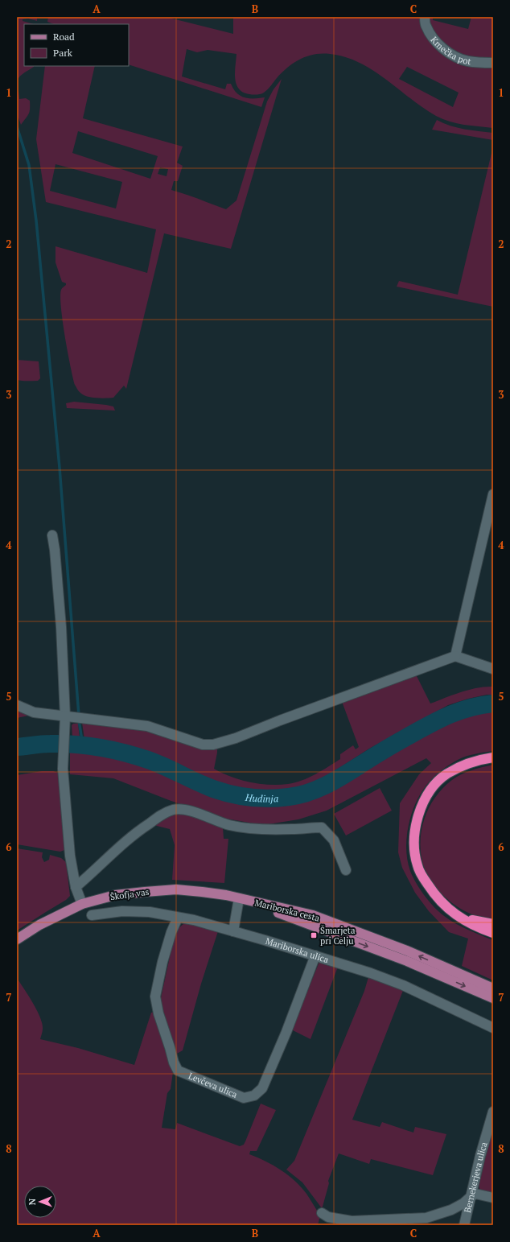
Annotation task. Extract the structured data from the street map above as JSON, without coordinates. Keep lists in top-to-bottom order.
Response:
{
  "streets": {
    "main road": ["Škofja vas", "Mariborska cesta"],
    "street": [
      "Kmečka pot",
      "Mariborska ulica",
      "Levčeva ulica",
      "Bernekerjeva ulica"
    ]
  },
  "crossings": [
    ["Škofja vas", "Mariborska cesta"],
    ["Mariborska ulica", "Levčeva ulica"]
  ],
  "water": ["Hudinja"],
  "places": {
    "transit": ["Šmarjeta pri Celju"]
  },
  "legend": ["Road", "Park"],
  "north": "left",
  "grid": {
    "columns": ["A", "B", "C"],
    "rows": [
      "1",
      "2",
      "3",
      "4",
      "5",
      "6",
      "7",
      "8"
    ]
  }
}
